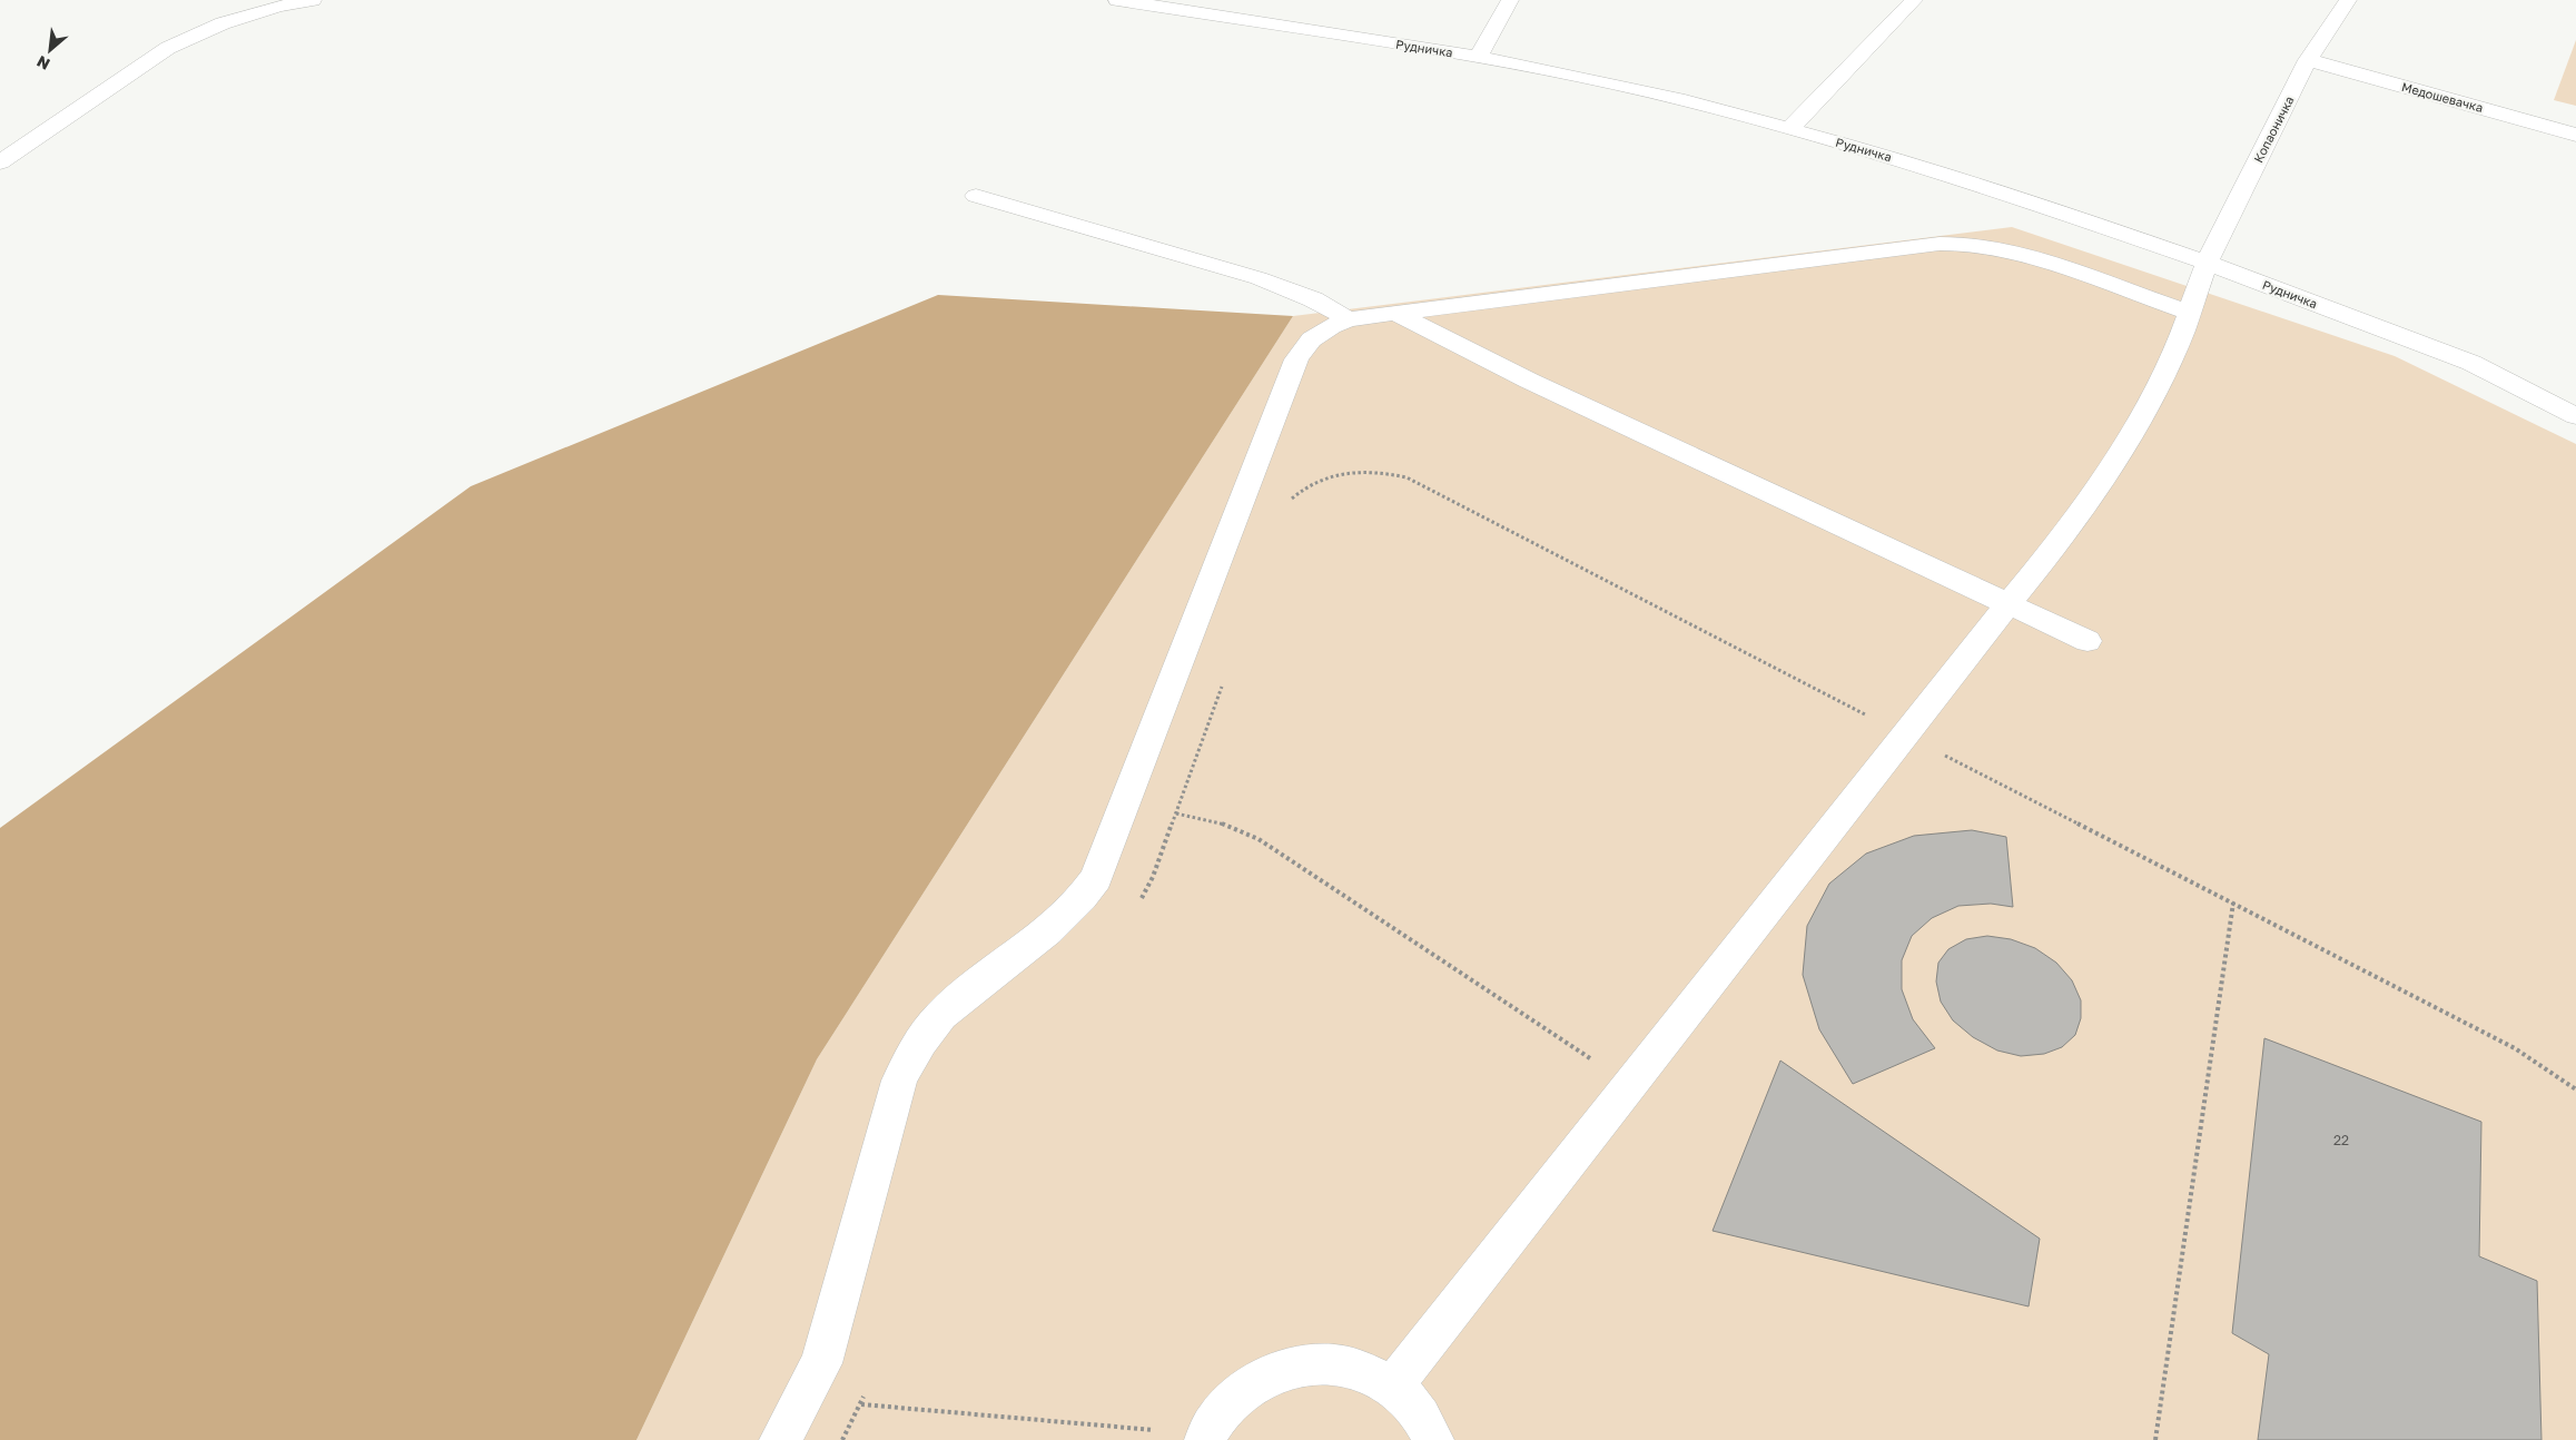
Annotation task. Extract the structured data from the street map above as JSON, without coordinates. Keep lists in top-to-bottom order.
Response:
{
  "streets": {
    "street": ["Рудничка", "Медошевачка", "Копаоничка"]
  },
  "crossings": [
    ["Рудничка", "Копаоничка"],
    ["Медошевачка", "Копаоничка"]
  ],
  "house_numbers": ["22"],
  "north": "bottom left"
}
